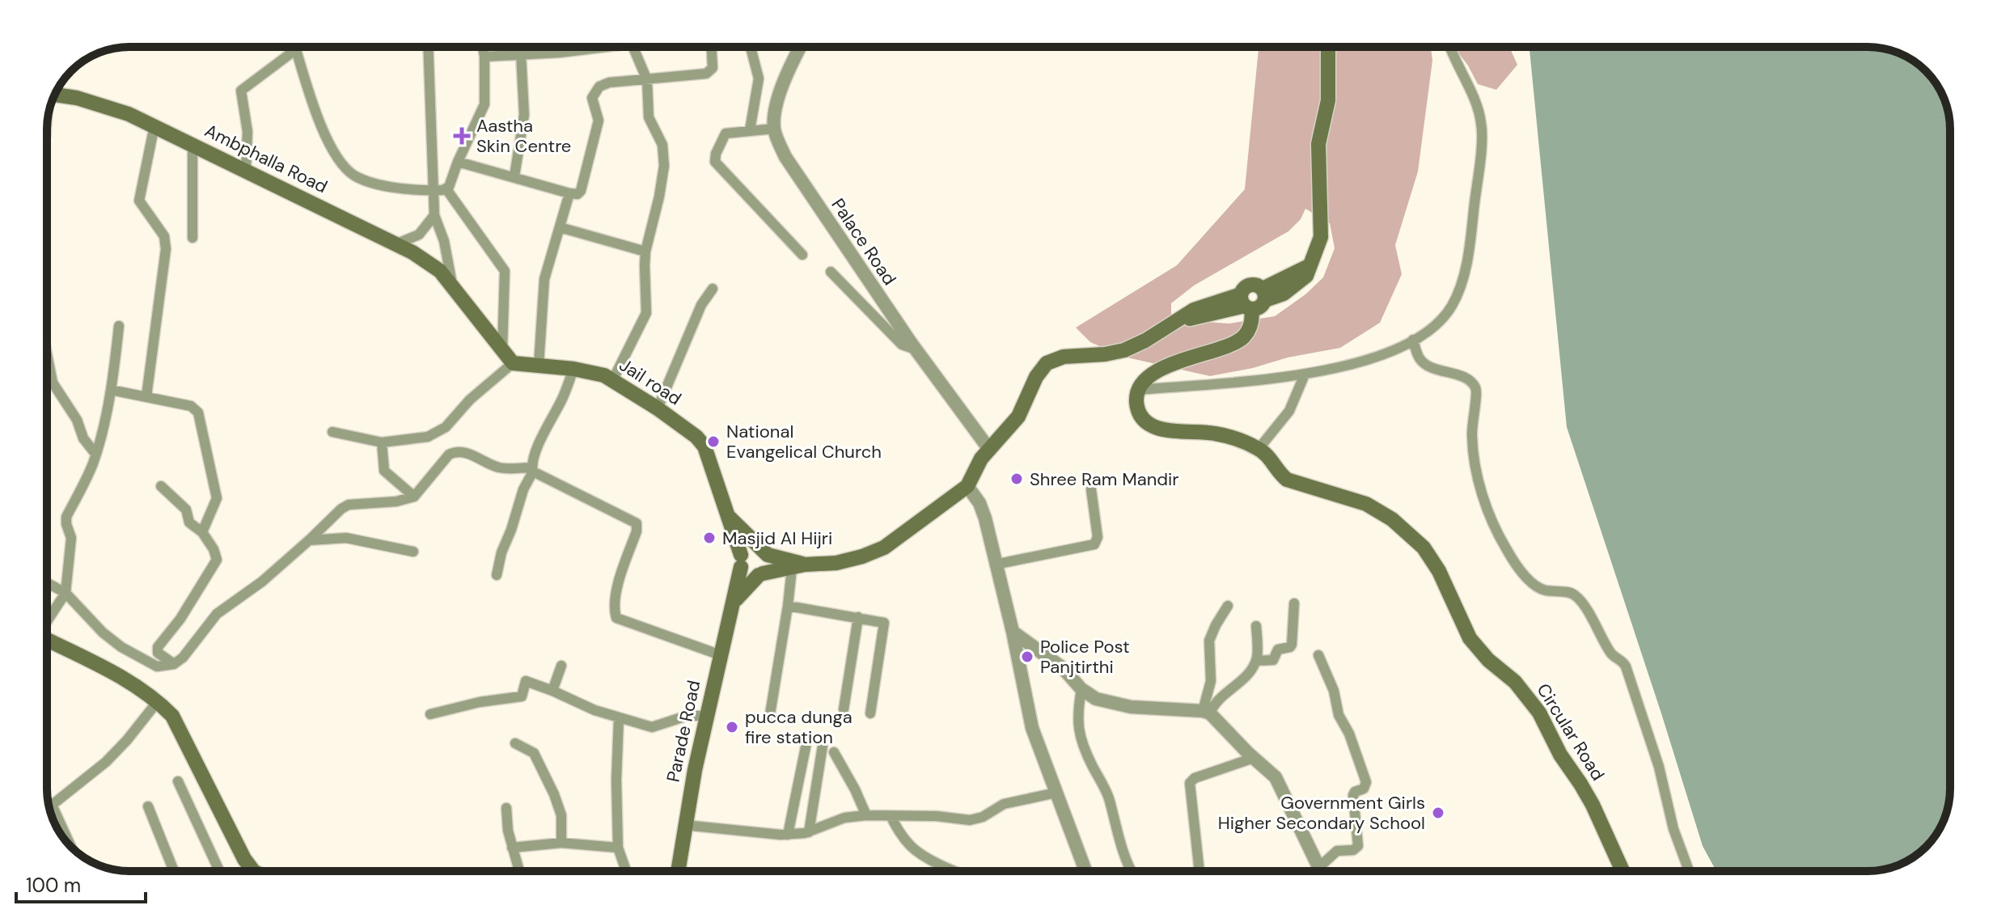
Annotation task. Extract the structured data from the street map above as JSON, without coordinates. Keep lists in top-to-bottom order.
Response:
{
  "streets": {
    "main road": [
      "Ambphalla Road",
      "Jail road",
      "Parade Road",
      "Circular Road"
    ],
    "street": ["Palace Road"]
  },
  "crossings": [
    ["Jail road", "Parade Road"]
  ],
  "places": {
    "health": ["Aastha Skin Centre"],
    "other": [
      "National Evangelical Church",
      "Shree Ram Mandir",
      "Masjid Al Hijri",
      "Police Post Panjtirthi",
      "pucca dunga fire station",
      "Government Girls Higher Secondary School"
    ]
  },
  "scale_bar": "100 m"
}
